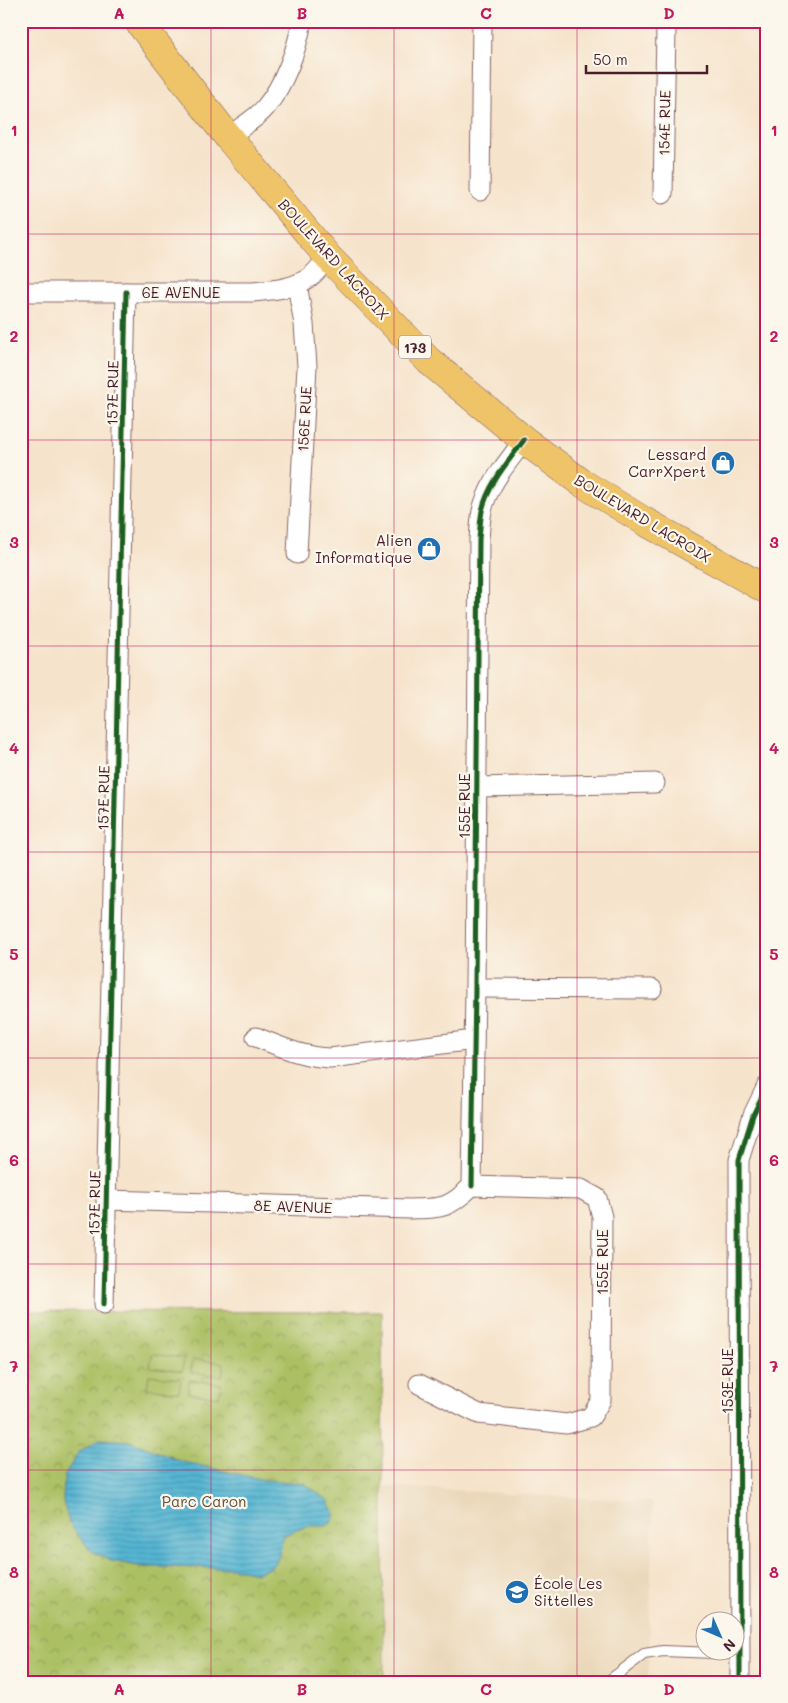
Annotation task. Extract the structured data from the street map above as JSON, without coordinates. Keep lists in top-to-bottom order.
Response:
{
  "streets": {
    "main road": ["BOULEVARD LACROIX", "173"],
    "street": [
      "154E RUE",
      "6E AVENUE",
      "157E RUE",
      "156E RUE",
      "155E RUE",
      "8E AVENUE",
      "153E RUE"
    ]
  },
  "crossings": [
    ["BOULEVARD LACROIX", "6E AVENUE"],
    ["BOULEVARD LACROIX", "155E RUE"],
    ["6E AVENUE", "157E RUE"],
    ["6E AVENUE", "156E RUE"],
    ["157E RUE", "8E AVENUE"],
    ["155E RUE", "8E AVENUE"]
  ],
  "parks": ["Parc Caron"],
  "places": {
    "shop": ["Lessard CarrXpert", "Alien Informatique"],
    "school or university": ["École Les Sittelles"]
  },
  "scale_bar": "50 m",
  "north": "bottom right",
  "grid": {
    "columns": [
      "A",
      "B",
      "C",
      "D"
    ],
    "rows": [
      "1",
      "2",
      "3",
      "4",
      "5",
      "6",
      "7",
      "8"
    ]
  }
}
